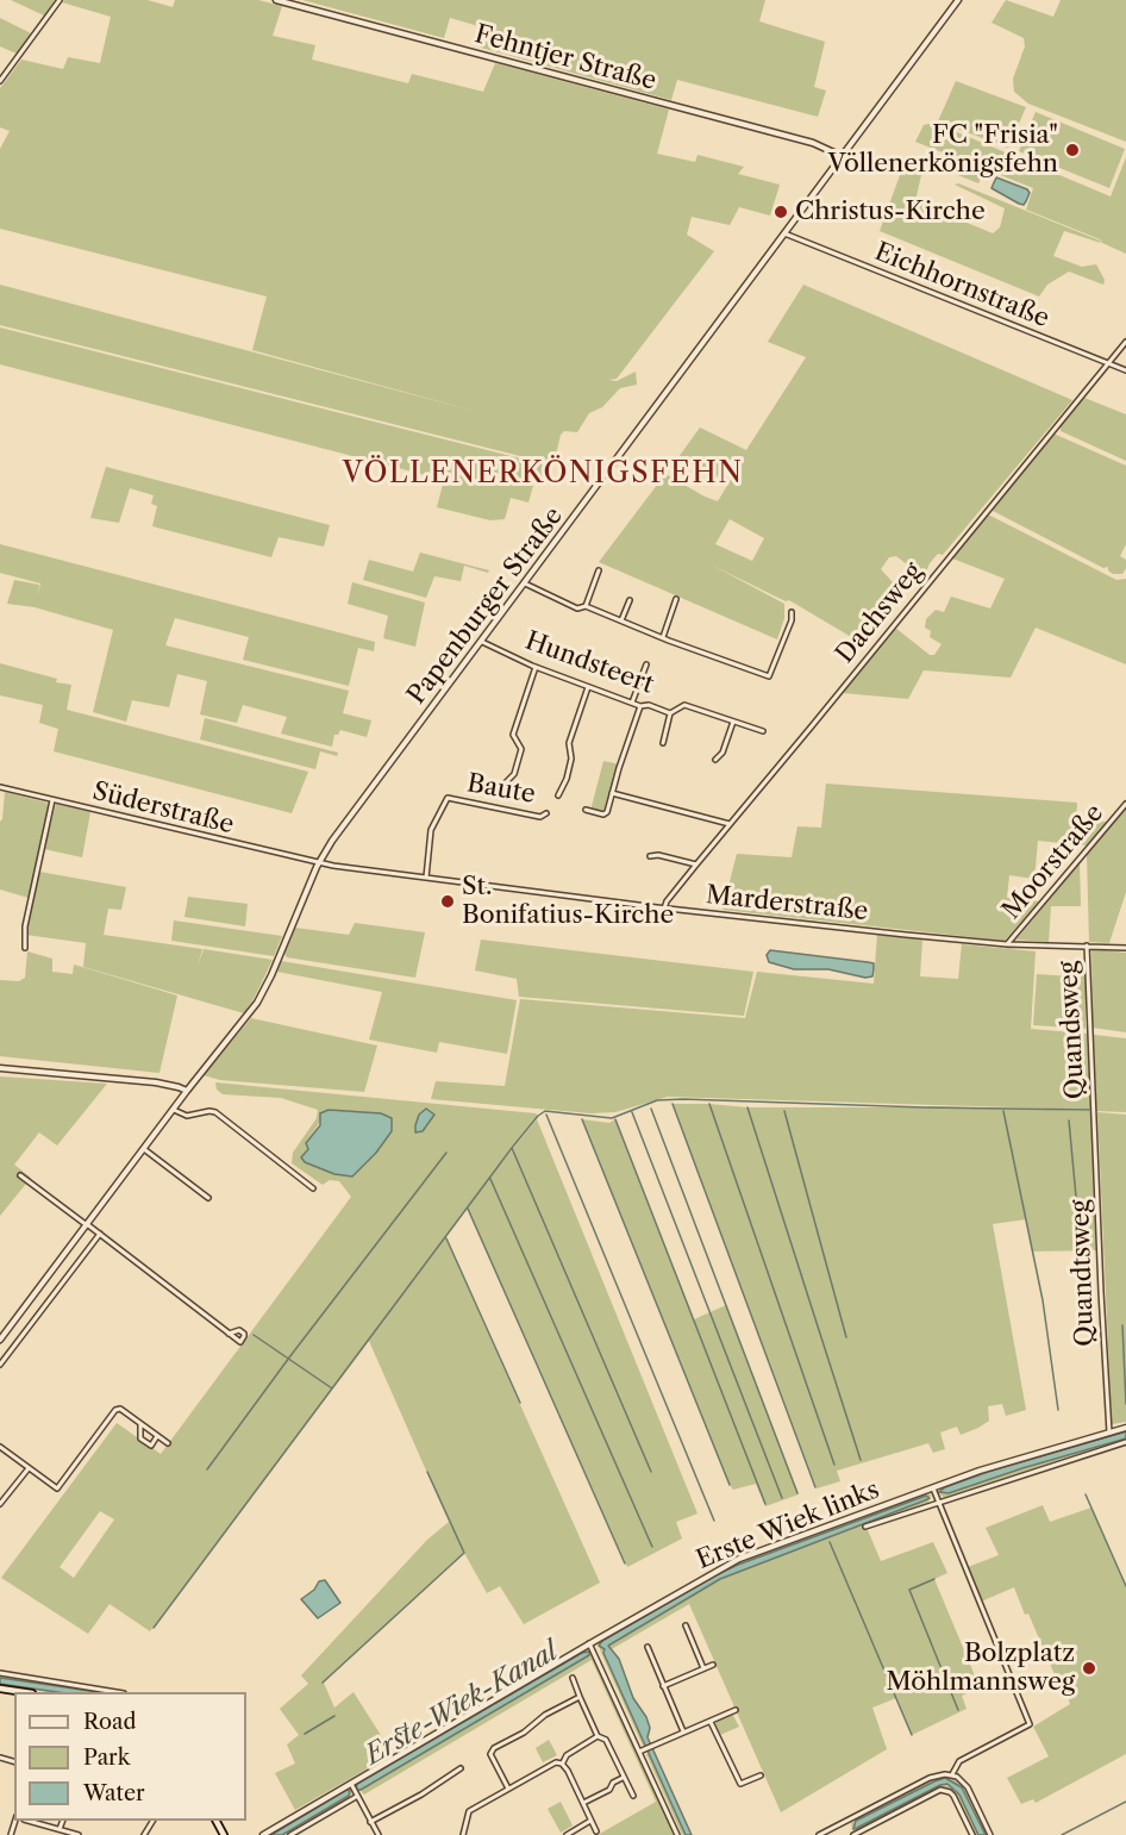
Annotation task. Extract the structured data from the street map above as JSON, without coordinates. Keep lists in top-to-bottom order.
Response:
{
  "streets": {
    "street": [
      "Fehntjer Straße",
      "Eichhornstraße",
      "Papenburger Straße",
      "Dachsweg",
      "Hundsteert",
      "Baute",
      "Süderstraße",
      "Moorstraße",
      "Marderstraße",
      "Quandsweg",
      "Quandtsweg",
      "Erste Wiek links"
    ]
  },
  "crossings": [
    ["Fehntjer Straße", "Papenburger Straße"],
    ["Eichhornstraße", "Papenburger Straße"],
    ["Eichhornstraße", "Dachsweg"],
    ["Papenburger Straße", "Hundsteert"],
    ["Papenburger Straße", "Süderstraße"],
    ["Papenburger Straße", "Marderstraße"],
    ["Dachsweg", "Marderstraße"],
    ["Baute", "Marderstraße"],
    ["Süderstraße", "Marderstraße"],
    ["Moorstraße", "Marderstraße"],
    ["Marderstraße", "Quandsweg"],
    ["Quandsweg", "Quandtsweg"],
    ["Quandtsweg", "Erste Wiek links"]
  ],
  "districts": ["VÖLLENERKÖNIGSFEHN"],
  "water": ["Erste-Wiek-Kanal"],
  "places": [
    "FC \"Frisia\" Völlenerkönigsfehn",
    "Christus-Kirche",
    "St. Bonifatius-Kirche",
    "Bolzplatz Möhlmannsweg"
  ],
  "legend": ["Road", "Park", "Water"]
}
